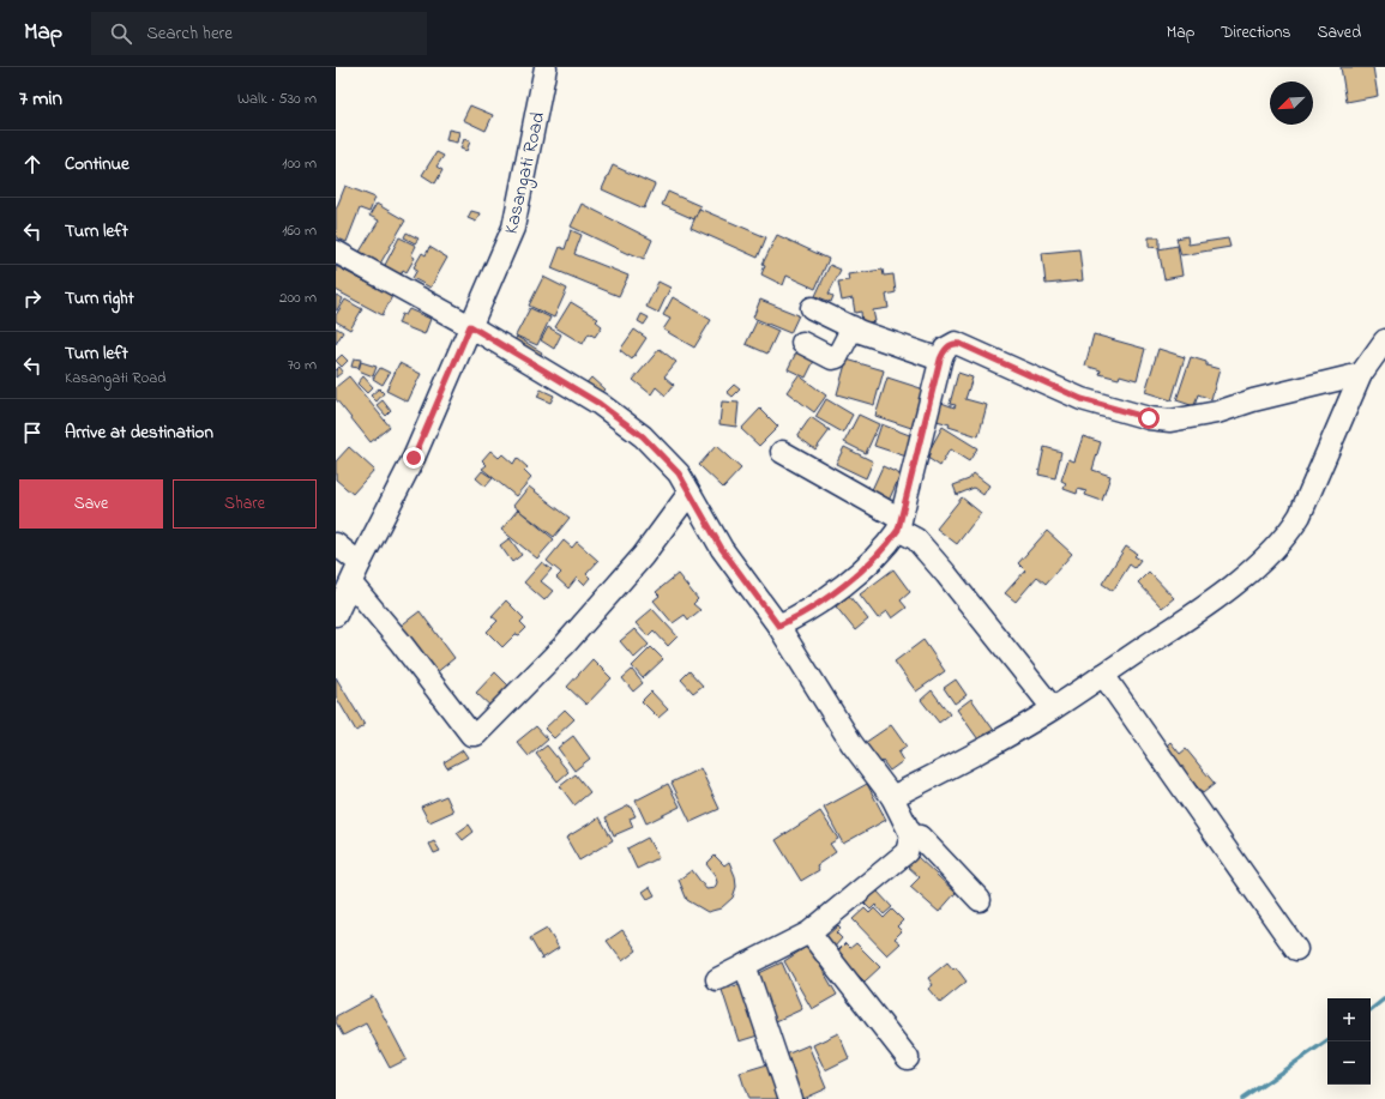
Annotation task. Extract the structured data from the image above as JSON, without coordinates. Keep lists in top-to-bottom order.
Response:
{
  "streets": {
    "street": ["Kasangati Road"]
  },
  "north": "bottom left",
  "page": {
    "header": "Map",
    "search": "Search here",
    "nav": ["Map", "Directions", "Saved"],
    "heading": ["7 min", "Walk · 530 m"],
    "list": [
      ["Continue", "100 m"],
      ["Turn left", "160 m"],
      ["Turn right", "200 m"],
      ["Turn left", "Kasangati Road", "70 m"],
      "Arrive at destination"
    ],
    "buttons": ["Save", "Share"],
    "map_buttons": ["+", "−"]
  }
}
